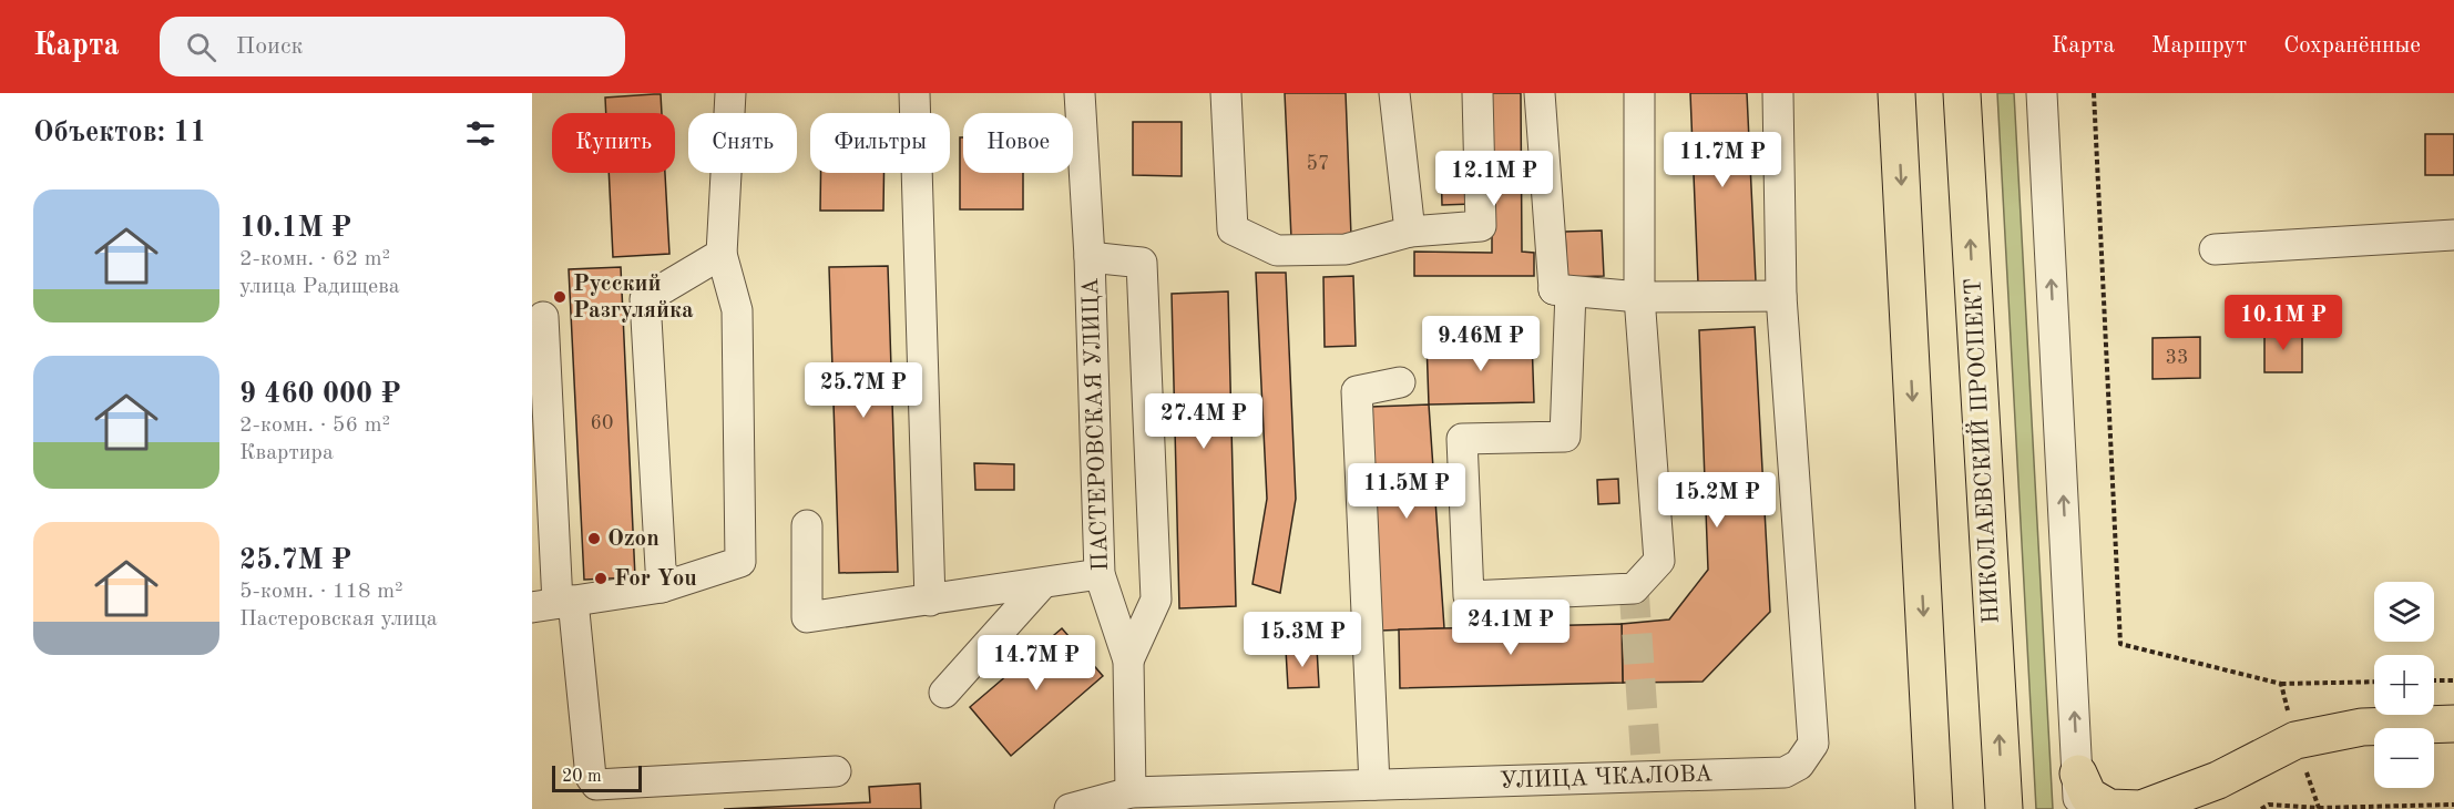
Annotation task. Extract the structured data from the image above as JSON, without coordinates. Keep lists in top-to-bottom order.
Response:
{
  "streets": {
    "main road": ["НИКОЛАЕВСКИЙ ПРОСПЕКТ"],
    "street": ["ПАСТЕРОВСКАЯ УЛИЦА", "УЛИЦА ЧКАЛОВА"]
  },
  "crossings": [
    ["ПАСТЕРОВСКАЯ УЛИЦА", "УЛИЦА ЧКАЛОВА"]
  ],
  "places": ["Русский Разгуляйка", "Ozon", "For You"],
  "house_numbers": ["57", "33", "60"],
  "scale_bar": "20 m",
  "page": {
    "header": "Карта",
    "search": "Поиск",
    "nav": ["Карта", "Маршрут", "Сохранённые"],
    "heading": "Объектов: 11",
    "chip": [
      "Купить",
      "Снять",
      "Фильтры",
      "Новое"
    ],
    "price": [
      "11.7M ₽",
      "12.1M ₽",
      "10.1M ₽",
      "9.46M ₽",
      "25.7M ₽",
      "27.4M ₽",
      "11.5M ₽",
      "15.2M ₽",
      "24.1M ₽",
      "15.3M ₽",
      "14.7M ₽"
    ],
    "list": [
      {
        "name": "10.1M ₽",
        "note": "2-комн. · 62 m² · улица Радищева"
      },
      {
        "name": "9 460 000 ₽",
        "note": "2-комн. · 56 m² · Квартира"
      },
      {
        "name": "25.7M ₽",
        "note": "5-комн. · 118 m² · Пастеровская улица"
      }
    ],
    "map_buttons": ["+", "−"],
    "scale": "20 m"
  }
}
